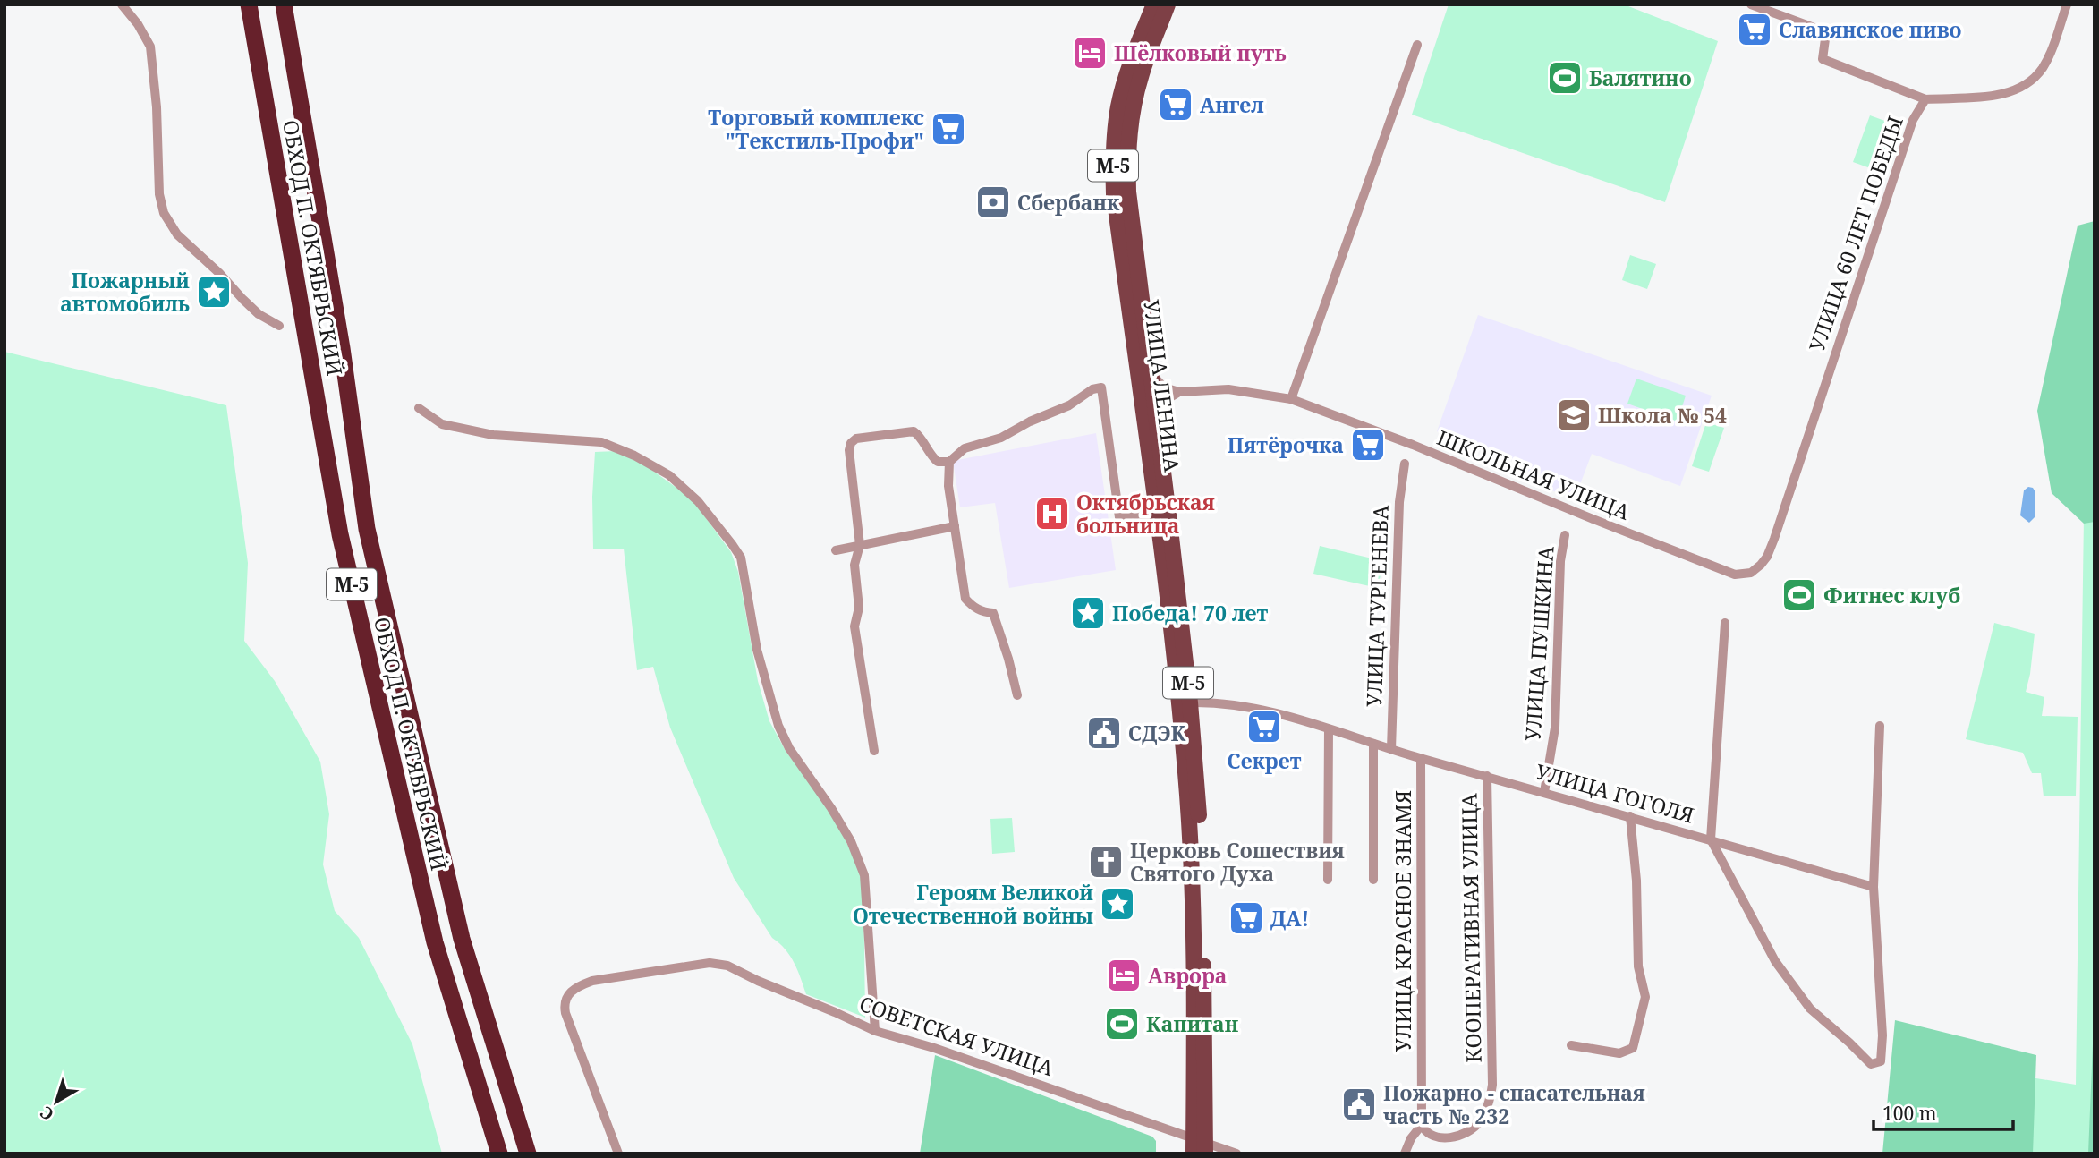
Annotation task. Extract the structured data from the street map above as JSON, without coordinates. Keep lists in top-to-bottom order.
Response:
{
  "streets": {
    "highway": ["М-5", "ОБХОД П. ОКТЯБРЬСКИЙ"],
    "main road": ["УЛИЦА ЛЕНИНА"],
    "street": [
      "УЛИЦА 60 ЛЕТ ПОБЕДЫ",
      "ШКОЛЬНАЯ УЛИЦА",
      "УЛИЦА ТУРГЕНЕВА",
      "УЛИЦА ПУШКИНА",
      "УЛИЦА ГОГОЛЯ",
      "УЛИЦА КРАСНОЕ ЗНАМЯ",
      "КООПЕРАТИВНАЯ УЛИЦА",
      "СОВЕТСКАЯ УЛИЦА"
    ]
  },
  "crossings": [
    ["УЛИЦА 60 ЛЕТ ПОБЕДЫ", "ШКОЛЬНАЯ УЛИЦА"],
    ["УЛИЦА ЛЕНИНА", "УЛИЦА ГОГОЛЯ"],
    ["УЛИЦА ЛЕНИНА", "СОВЕТСКАЯ УЛИЦА"],
    ["УЛИЦА ТУРГЕНЕВА", "УЛИЦА ГОГОЛЯ"],
    ["УЛИЦА ПУШКИНА", "УЛИЦА ГОГОЛЯ"],
    ["УЛИЦА ГОГОЛЯ", "УЛИЦА КРАСНОЕ ЗНАМЯ"],
    ["УЛИЦА ГОГОЛЯ", "КООПЕРАТИВНАЯ УЛИЦА"],
    ["УЛИЦА КРАСНОЕ ЗНАМЯ", "КООПЕРАТИВНАЯ УЛИЦА"]
  ],
  "places": {
    "supermarket": [
      "Славянское пиво",
      "Ангел",
      "Торговый комплекс \"Текстиль-Профи\"",
      "Пятёрочка",
      "Секрет",
      "ДА!"
    ],
    "hotel": ["Шёлковый путь", "Аврора"],
    "sports": ["Балятино", "Фитнес клуб", "Капитан"],
    "bank": ["Сбербанк"],
    "place": ["Пожарный автомобиль", "Победа! 70 лет", "Героям Великой Отечественной войны"],
    "school or university": ["Школа № 54"],
    "hospital": ["Октябрьская больница"],
    "public building": ["СДЭК", "Пожарно - спасательная часть № 232"],
    "church": ["Церковь Сошествия Святого Духа"]
  },
  "scale_bar": "100 m",
  "north": "bottom left"
}
